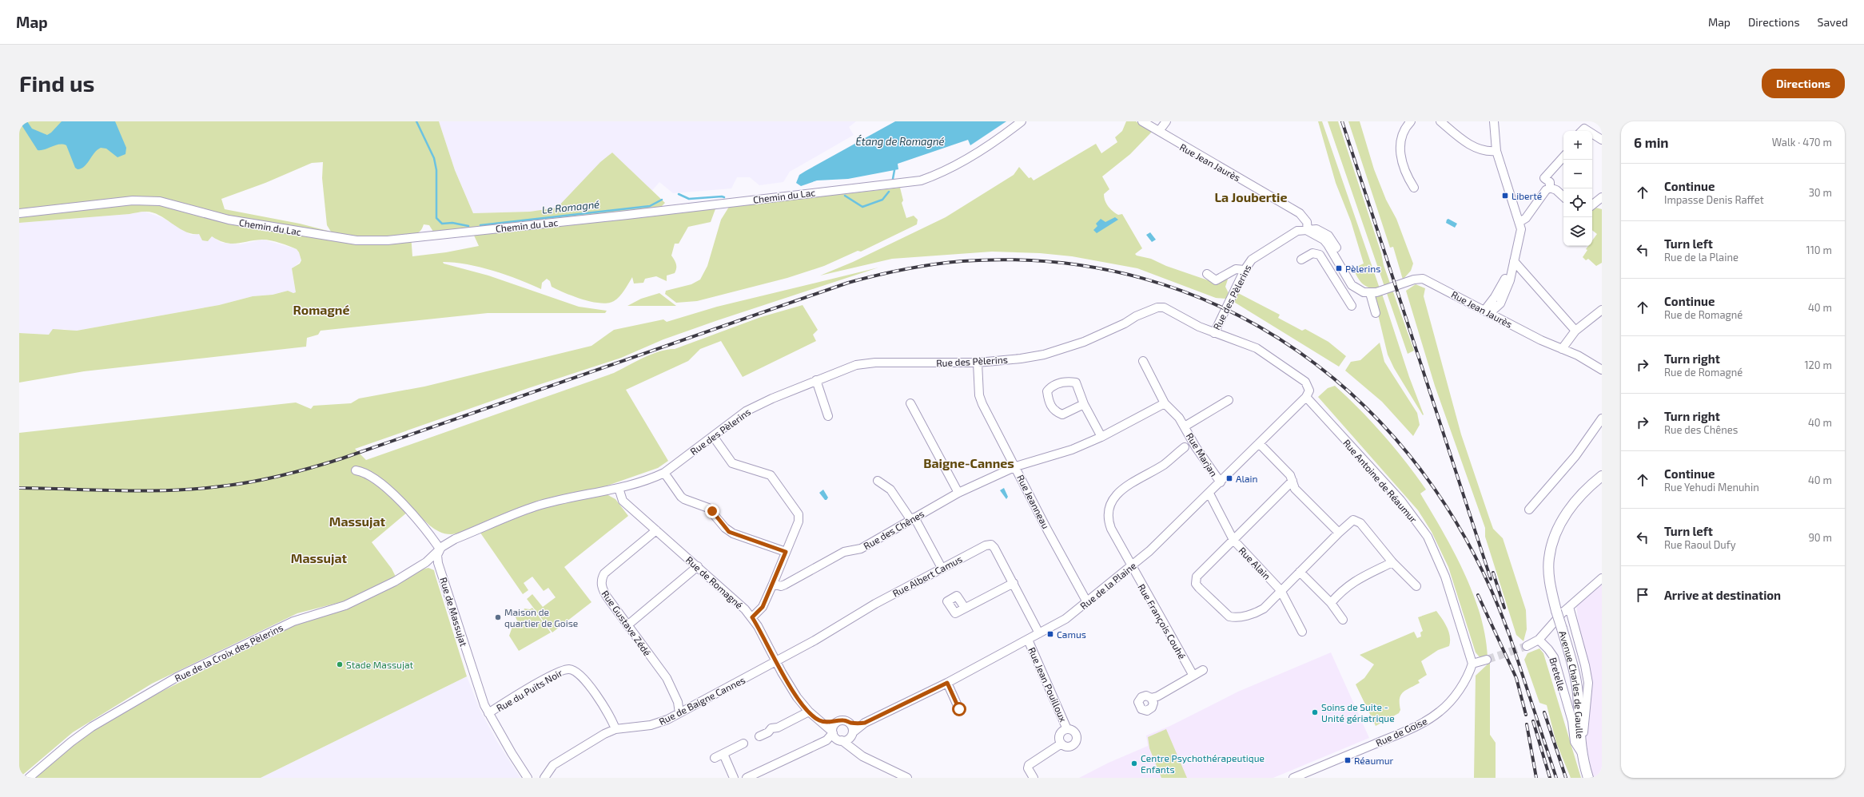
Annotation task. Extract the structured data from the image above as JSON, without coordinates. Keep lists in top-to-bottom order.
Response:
{
  "streets": {
    "main road": ["Avenue Charles de Gaulle"],
    "street": [
      "Rue Jean Jaurès",
      "Chemin du Lac",
      "Rue des Pèlerins",
      "Rue Marjan",
      "Rue Antoine de Réaumur",
      "Rue Jeanneau",
      "Rue des Chênes",
      "Rue Alain",
      "Rue Albert Camus",
      "Rue de Romagné",
      "Rue de la Plaine",
      "Rue de Massujat",
      "Rue François Couhé",
      "Rue Gustave Zédé",
      "Rue de la Croix des Pèlerins",
      "Bretelle",
      "Rue Jean Pouilloux",
      "Rue du Puits Noir",
      "Rue de Baigne Cannes",
      "Rue de Goise"
    ]
  },
  "crossings": [
    ["Rue Jean Jaurès", "Rue des Pèlerins"],
    ["Rue des Pèlerins", "Rue Antoine de Réaumur"],
    ["Rue des Pèlerins", "Rue Jeanneau"],
    ["Rue des Pèlerins", "Rue de Romagné"],
    ["Rue des Pèlerins", "Rue de Massujat"],
    ["Rue des Pèlerins", "Rue de la Croix des Pèlerins"],
    ["Rue Marjan", "Rue des Chênes"],
    ["Rue Marjan", "Rue de la Plaine"],
    ["Rue Antoine de Réaumur", "Rue de la Plaine"],
    ["Rue Antoine de Réaumur", "Rue de Goise"],
    ["Rue Jeanneau", "Rue des Chênes"],
    ["Rue Jeanneau", "Rue de la Plaine"],
    ["Rue Alain", "Rue de la Plaine"],
    ["Rue Albert Camus", "Rue de Romagné"],
    ["Rue Albert Camus", "Rue de la Plaine"],
    ["Rue Albert Camus", "Rue de Baigne Cannes"],
    ["Rue de Romagné", "Rue de la Plaine"],
    ["Rue de Romagné", "Rue Gustave Zédé"],
    ["Rue de Romagné", "Rue de Baigne Cannes"],
    ["Rue de la Plaine", "Rue François Couhé"],
    ["Rue de la Plaine", "Rue Jean Pouilloux"],
    ["Rue de Massujat", "Rue de la Croix des Pèlerins"],
    ["Rue de Massujat", "Rue du Puits Noir"],
    ["Rue Gustave Zédé", "Rue de Baigne Cannes"],
    ["Bretelle", "Avenue Charles de Gaulle"],
    ["Rue du Puits Noir", "Rue de Baigne Cannes"]
  ],
  "districts": [
    "La Joubertie",
    "Romagné",
    "Baigne-Cannes",
    "Massujat",
    "Massujat"
  ],
  "water": ["Étang de Romagné", "Le Romagné"],
  "places": {
    "transit": [
      "Liberté",
      "Pèlerins",
      "Alain",
      "Camus",
      "Réaumur"
    ],
    "other": [
      "Maison de quartier de Goise",
      "Stade Massujat",
      "Soins de Suite - Unité gériatrique",
      "Centre Psychothérapeutique Enfants"
    ]
  },
  "page": {
    "header": "Map",
    "nav": ["Map", "Directions", "Saved"],
    "buttons": "Directions",
    "title": "Find us",
    "heading": ["6 min", "Walk · 470 m"],
    "map_buttons": ["+", "−"],
    "list": [
      ["Continue", "Impasse Denis Raffet", "30 m"],
      ["Turn left", "Rue de la Plaine", "110 m"],
      ["Continue", "Rue de Romagné", "40 m"],
      ["Turn right", "Rue de Romagné", "120 m"],
      ["Turn right", "Rue des Chênes", "40 m"],
      ["Continue", "Rue Yehudi Menuhin", "40 m"],
      ["Turn left", "Rue Raoul Dufy", "90 m"],
      "Arrive at destination"
    ]
  }
}
